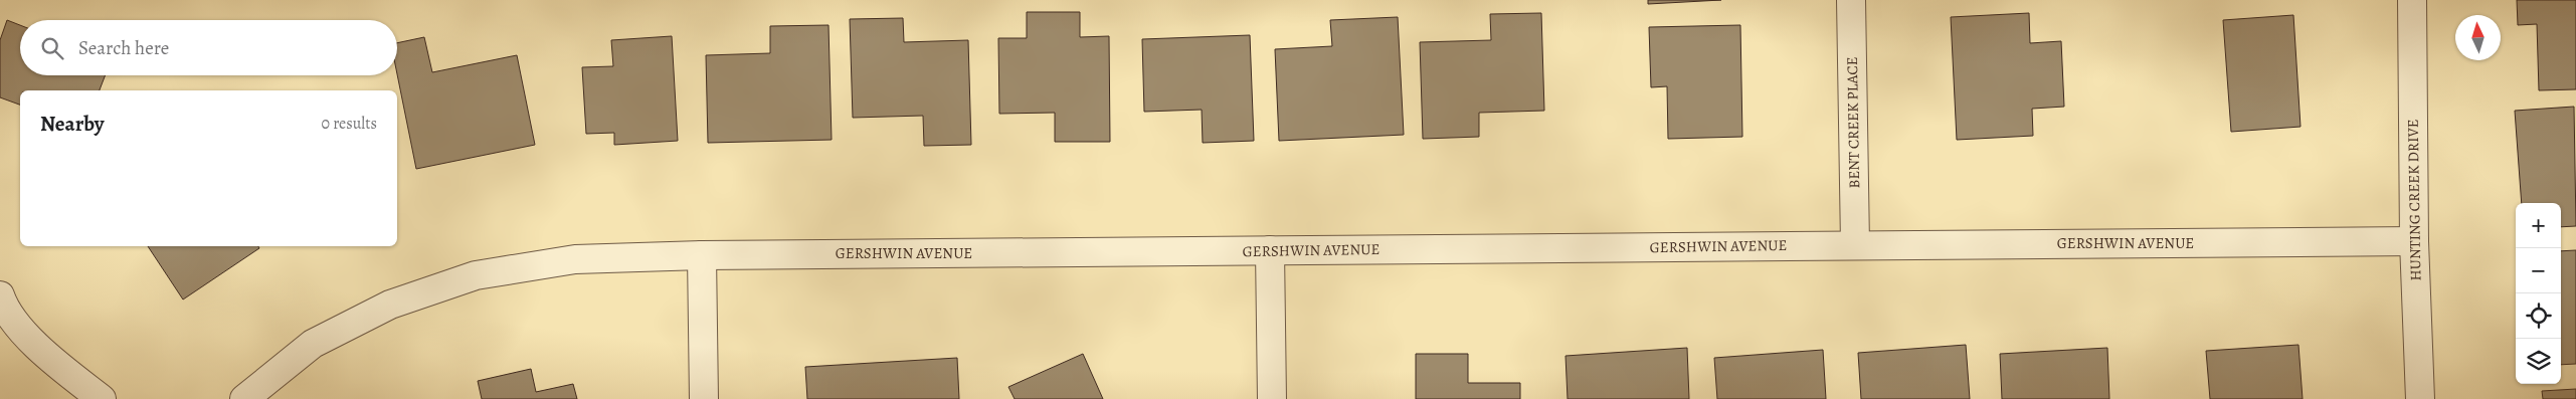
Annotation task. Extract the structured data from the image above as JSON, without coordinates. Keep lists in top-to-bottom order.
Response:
{
  "streets": {
    "street": ["BENT CREEK PLACE", "HUNTING CREEK DRIVE", "GERSHWIN AVENUE"]
  },
  "crossings": [
    ["BENT CREEK PLACE", "GERSHWIN AVENUE"],
    ["HUNTING CREEK DRIVE", "GERSHWIN AVENUE"]
  ],
  "north": "top",
  "page": {
    "search": "Search here",
    "heading": ["Nearby", "0 results"],
    "map_buttons": ["+", "−"]
  }
}
